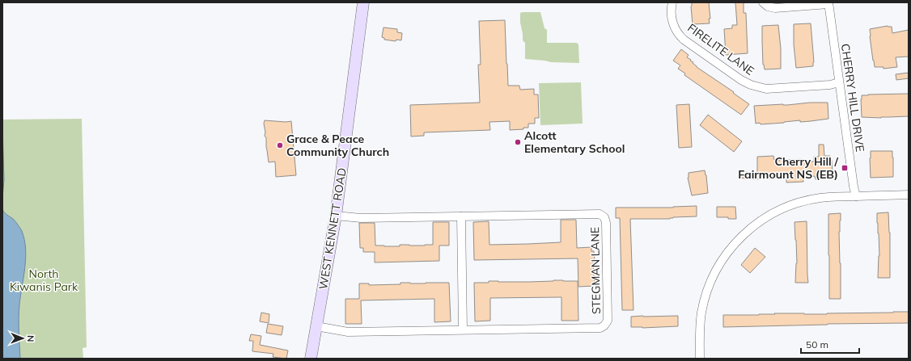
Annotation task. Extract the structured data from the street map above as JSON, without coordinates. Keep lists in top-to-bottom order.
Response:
{
  "streets": {
    "street": [
      "FIRELITE LANE",
      "CHERRY HILL DRIVE",
      "WEST KENNETT ROAD",
      "STEGMAN LANE"
    ]
  },
  "crossings": [
    ["FIRELITE LANE", "CHERRY HILL DRIVE"],
    ["WEST KENNETT ROAD", "STEGMAN LANE"]
  ],
  "parks": ["North Kiwanis Park"],
  "places": {
    "other": ["Alcott Elementary School", "Grace & Peace Community Church"],
    "transit": ["Cherry Hill / Fairmount NS (EB)"]
  },
  "scale_bar": "50 m",
  "north": "right"
}
